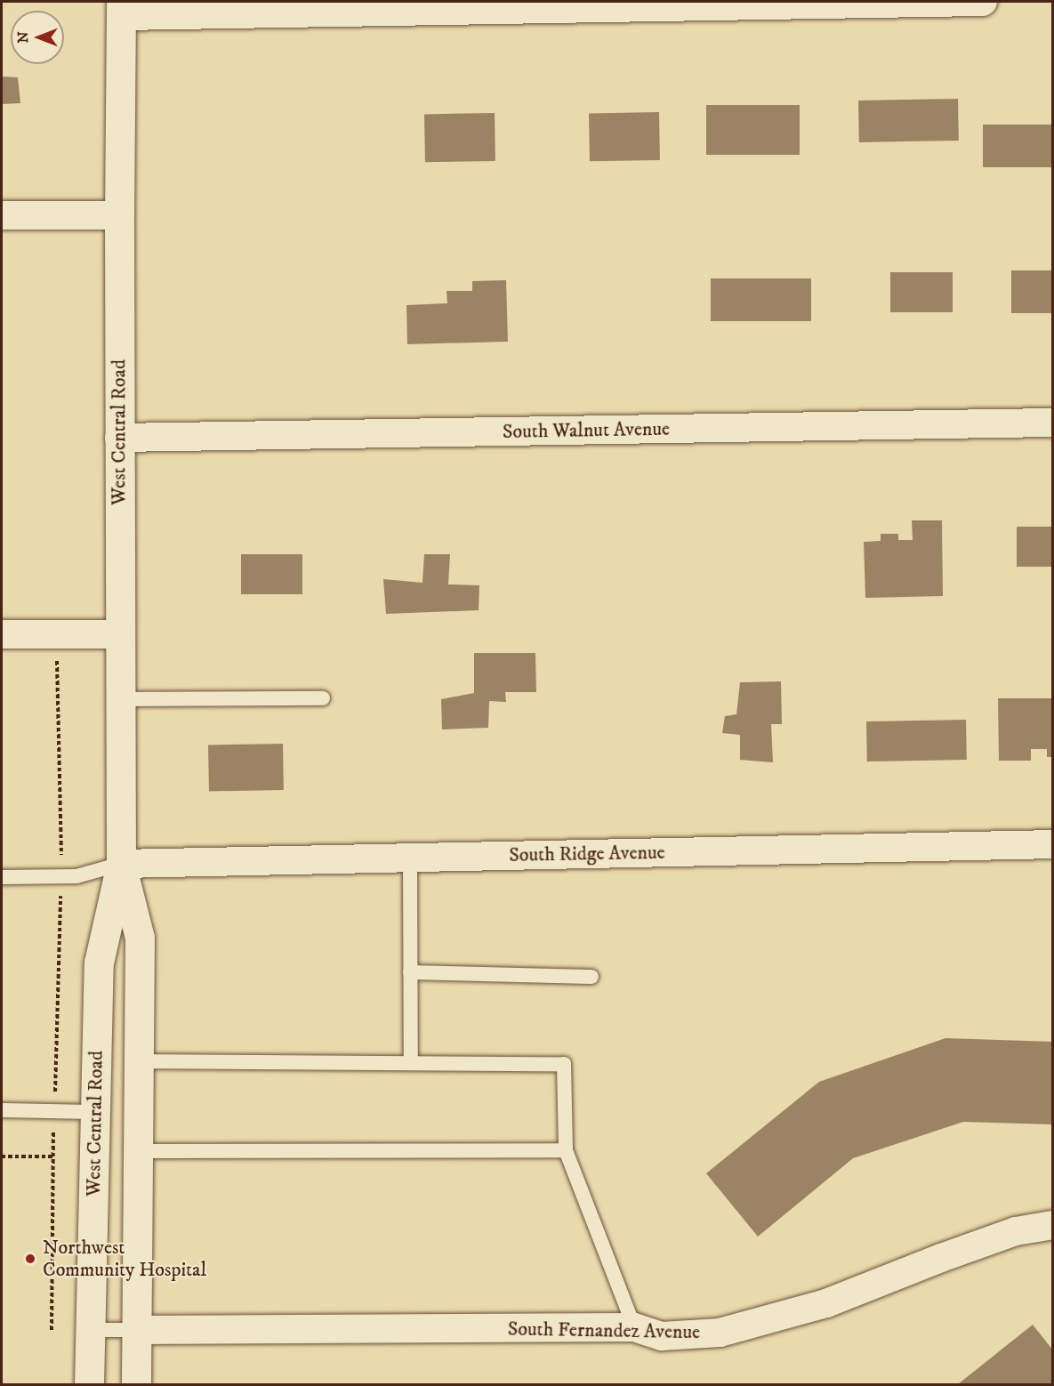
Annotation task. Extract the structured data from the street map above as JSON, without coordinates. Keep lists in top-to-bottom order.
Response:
{
  "streets": {
    "main road": ["West Central Road"],
    "street": ["South Walnut Avenue", "South Ridge Avenue", "South Fernandez Avenue"]
  },
  "crossings": [
    ["South Walnut Avenue", "West Central Road"],
    ["West Central Road", "South Ridge Avenue"],
    ["West Central Road", "South Fernandez Avenue"]
  ],
  "places": ["Northwest Community Hospital"],
  "north": "left"
}
